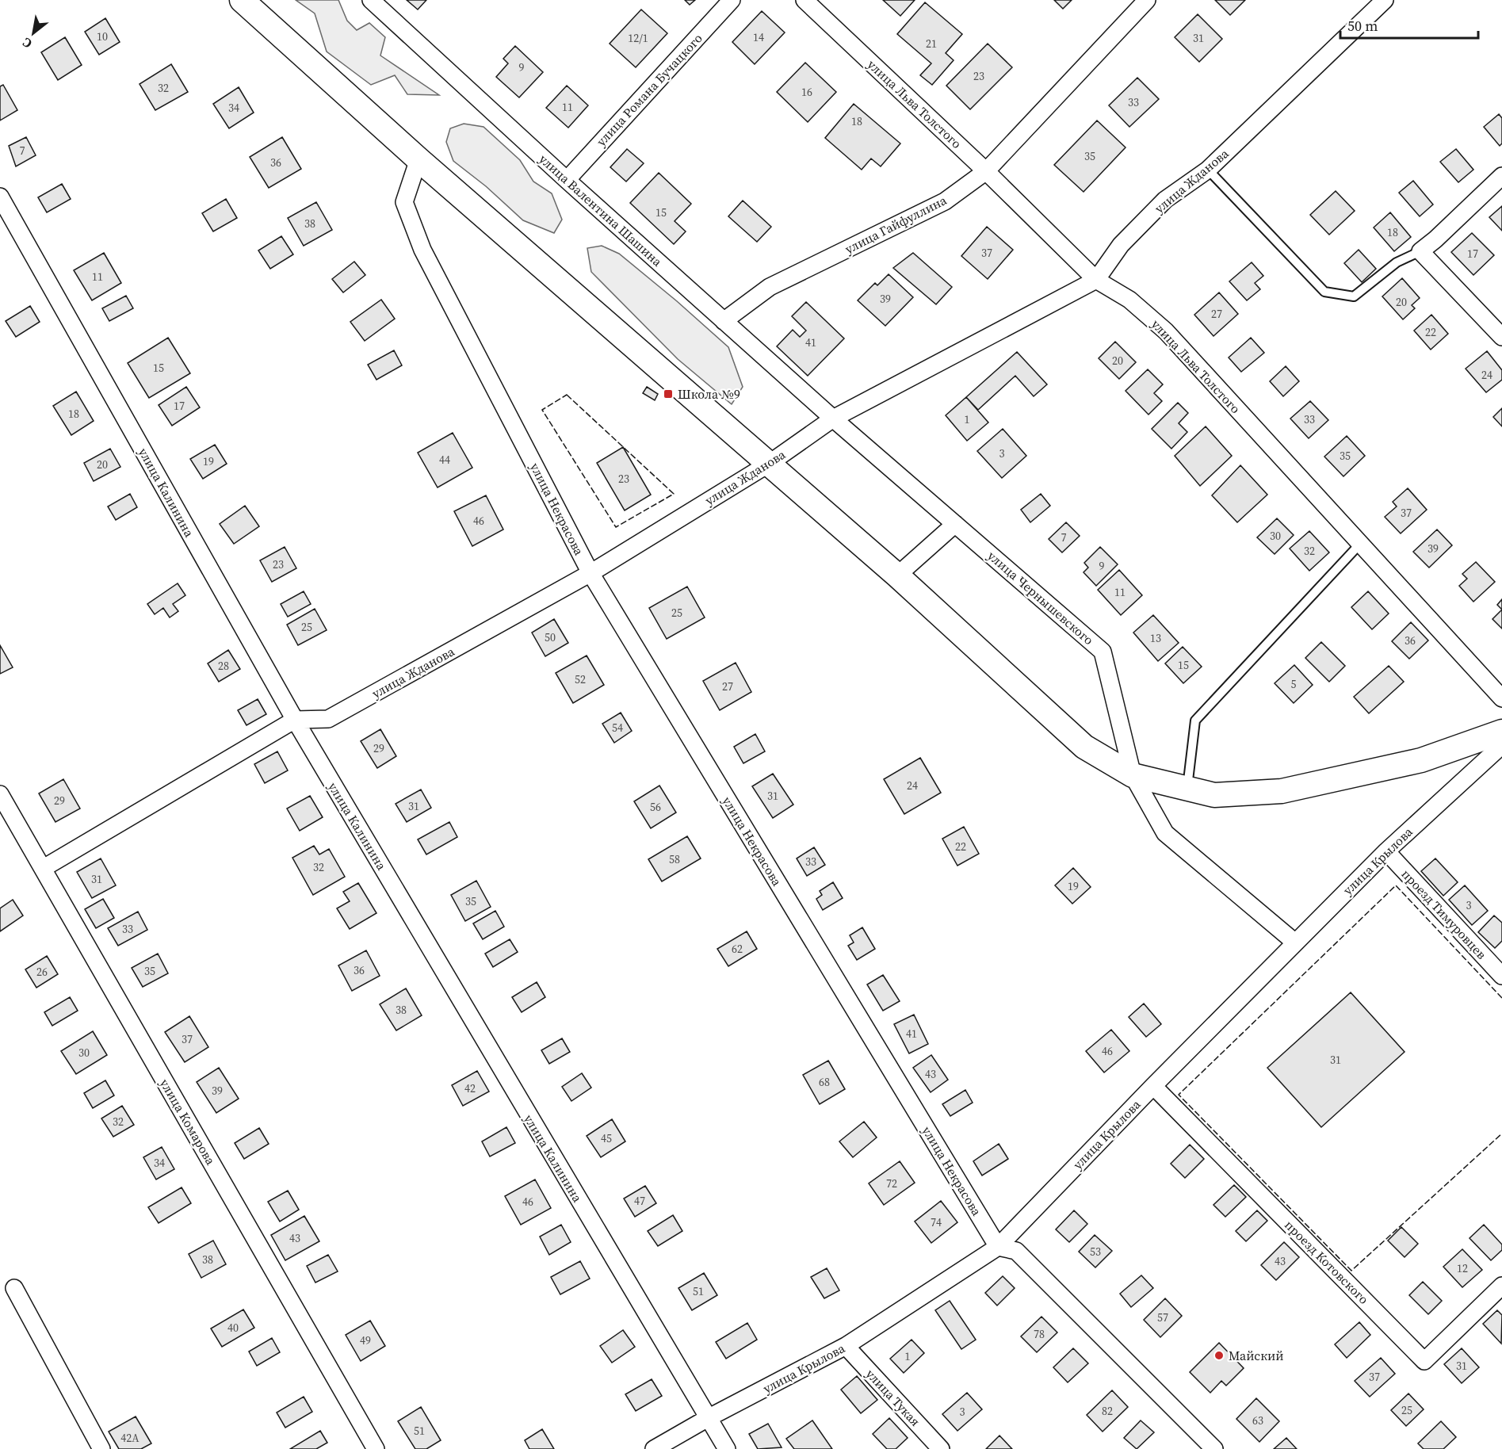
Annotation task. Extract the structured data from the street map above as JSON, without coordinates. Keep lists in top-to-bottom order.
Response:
{
  "streets": {
    "street": [
      "улица Романа Бучацкого",
      "улица Льва Толстого",
      "улица Жданова",
      "улица Валентина Шашина",
      "улица Гайфуллина",
      "улица Калинина",
      "улица Некрасова",
      "улица Чернышевского",
      "улица Крылова",
      "проезд Тимуровцев",
      "улица Комарова",
      "проезд Котовского",
      "улица Тукая"
    ]
  },
  "crossings": [
    ["улица Романа Бучацкого", "улица Валентина Шашина"],
    ["улица Льва Толстого", "улица Жданова"],
    ["улица Льва Толстого", "улица Гайфуллина"],
    ["улица Жданова", "улица Валентина Шашина"],
    ["улица Жданова", "улица Калинина"],
    ["улица Жданова", "улица Некрасова"],
    ["улица Жданова", "улица Чернышевского"],
    ["улица Жданова", "улица Комарова"],
    ["улица Валентина Шашина", "улица Гайфуллина"],
    ["улица Валентина Шашина", "улица Чернышевского"],
    ["улица Калинина", "улица Крылова"],
    ["улица Некрасова", "улица Крылова"],
    ["улица Чернышевского", "улица Крылова"],
    ["улица Крылова", "проезд Тимуровцев"],
    ["улица Крылова", "проезд Котовского"],
    ["улица Крылова", "улица Тукая"]
  ],
  "places": {
    "transit": ["Школа №9"],
    "other": ["Майский"]
  },
  "house_numbers": [
    "10",
    "14",
    "12/1",
    "31",
    "21",
    "9",
    "23",
    "32",
    "16",
    "33",
    "11",
    "34",
    "18",
    "7",
    "35",
    "36",
    "15",
    "38",
    "18",
    "37",
    "17",
    "11",
    "39",
    "20",
    "27",
    "22",
    "41",
    "20",
    "15",
    "24",
    "17",
    "18",
    "1",
    "33",
    "3",
    "35",
    "44",
    "19",
    "20",
    "23",
    "37",
    "46",
    "30",
    "7",
    "39",
    "32",
    "23",
    "9",
    "11",
    "25",
    "25",
    "50",
    "13",
    "36",
    "15",
    "28",
    "52",
    "5",
    "27",
    "54",
    "29",
    "24",
    "31",
    "29",
    "31",
    "56",
    "22",
    "58",
    "33",
    "32",
    "31",
    "19",
    "35",
    "3",
    "33",
    "62",
    "36",
    "35",
    "26",
    "38",
    "41",
    "37",
    "46",
    "30",
    "31",
    "43",
    "68",
    "42",
    "39",
    "32",
    "45",
    "34",
    "72",
    "47",
    "46",
    "74",
    "43",
    "53",
    "38",
    "43",
    "12",
    "51",
    "57",
    "40",
    "78",
    "49",
    "1",
    "31",
    "37",
    "25",
    "82",
    "3",
    "63",
    "51",
    "42А"
  ],
  "scale_bar": "50 m",
  "north": "bottom left"
}
